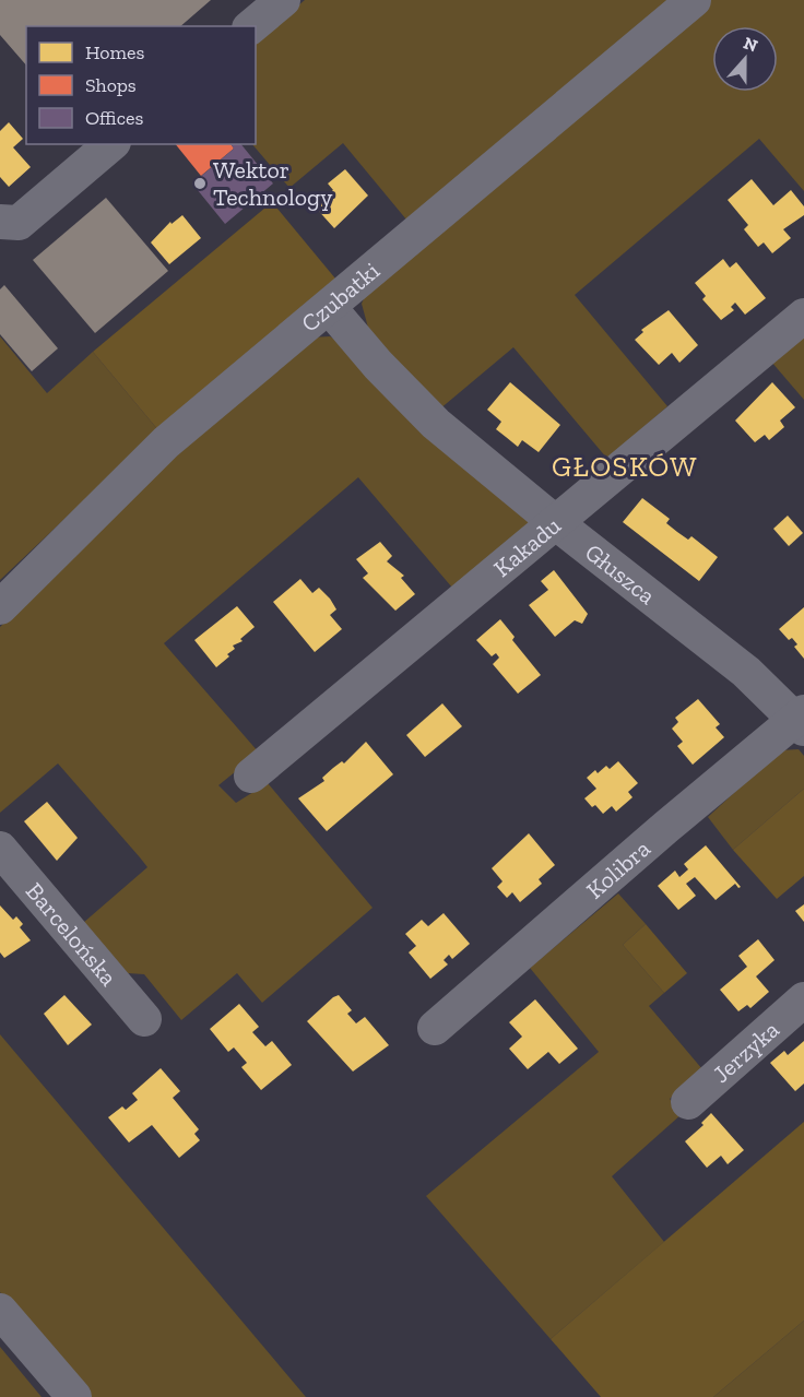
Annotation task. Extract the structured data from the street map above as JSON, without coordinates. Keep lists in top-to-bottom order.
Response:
{
  "streets": {
    "street": [
      "Czubatki",
      "Kakadu",
      "Głuszca",
      "Kolibra",
      "Barcelońska",
      "Jerzyka"
    ]
  },
  "crossings": [
    ["Czubatki", "Głuszca"],
    ["Kakadu", "Głuszca"],
    ["Głuszca", "Kolibra"]
  ],
  "districts": ["GŁOSKÓW"],
  "places": ["Wektor Technology"],
  "legend": ["Homes", "Shops", "Offices"],
  "north": "top"
}
